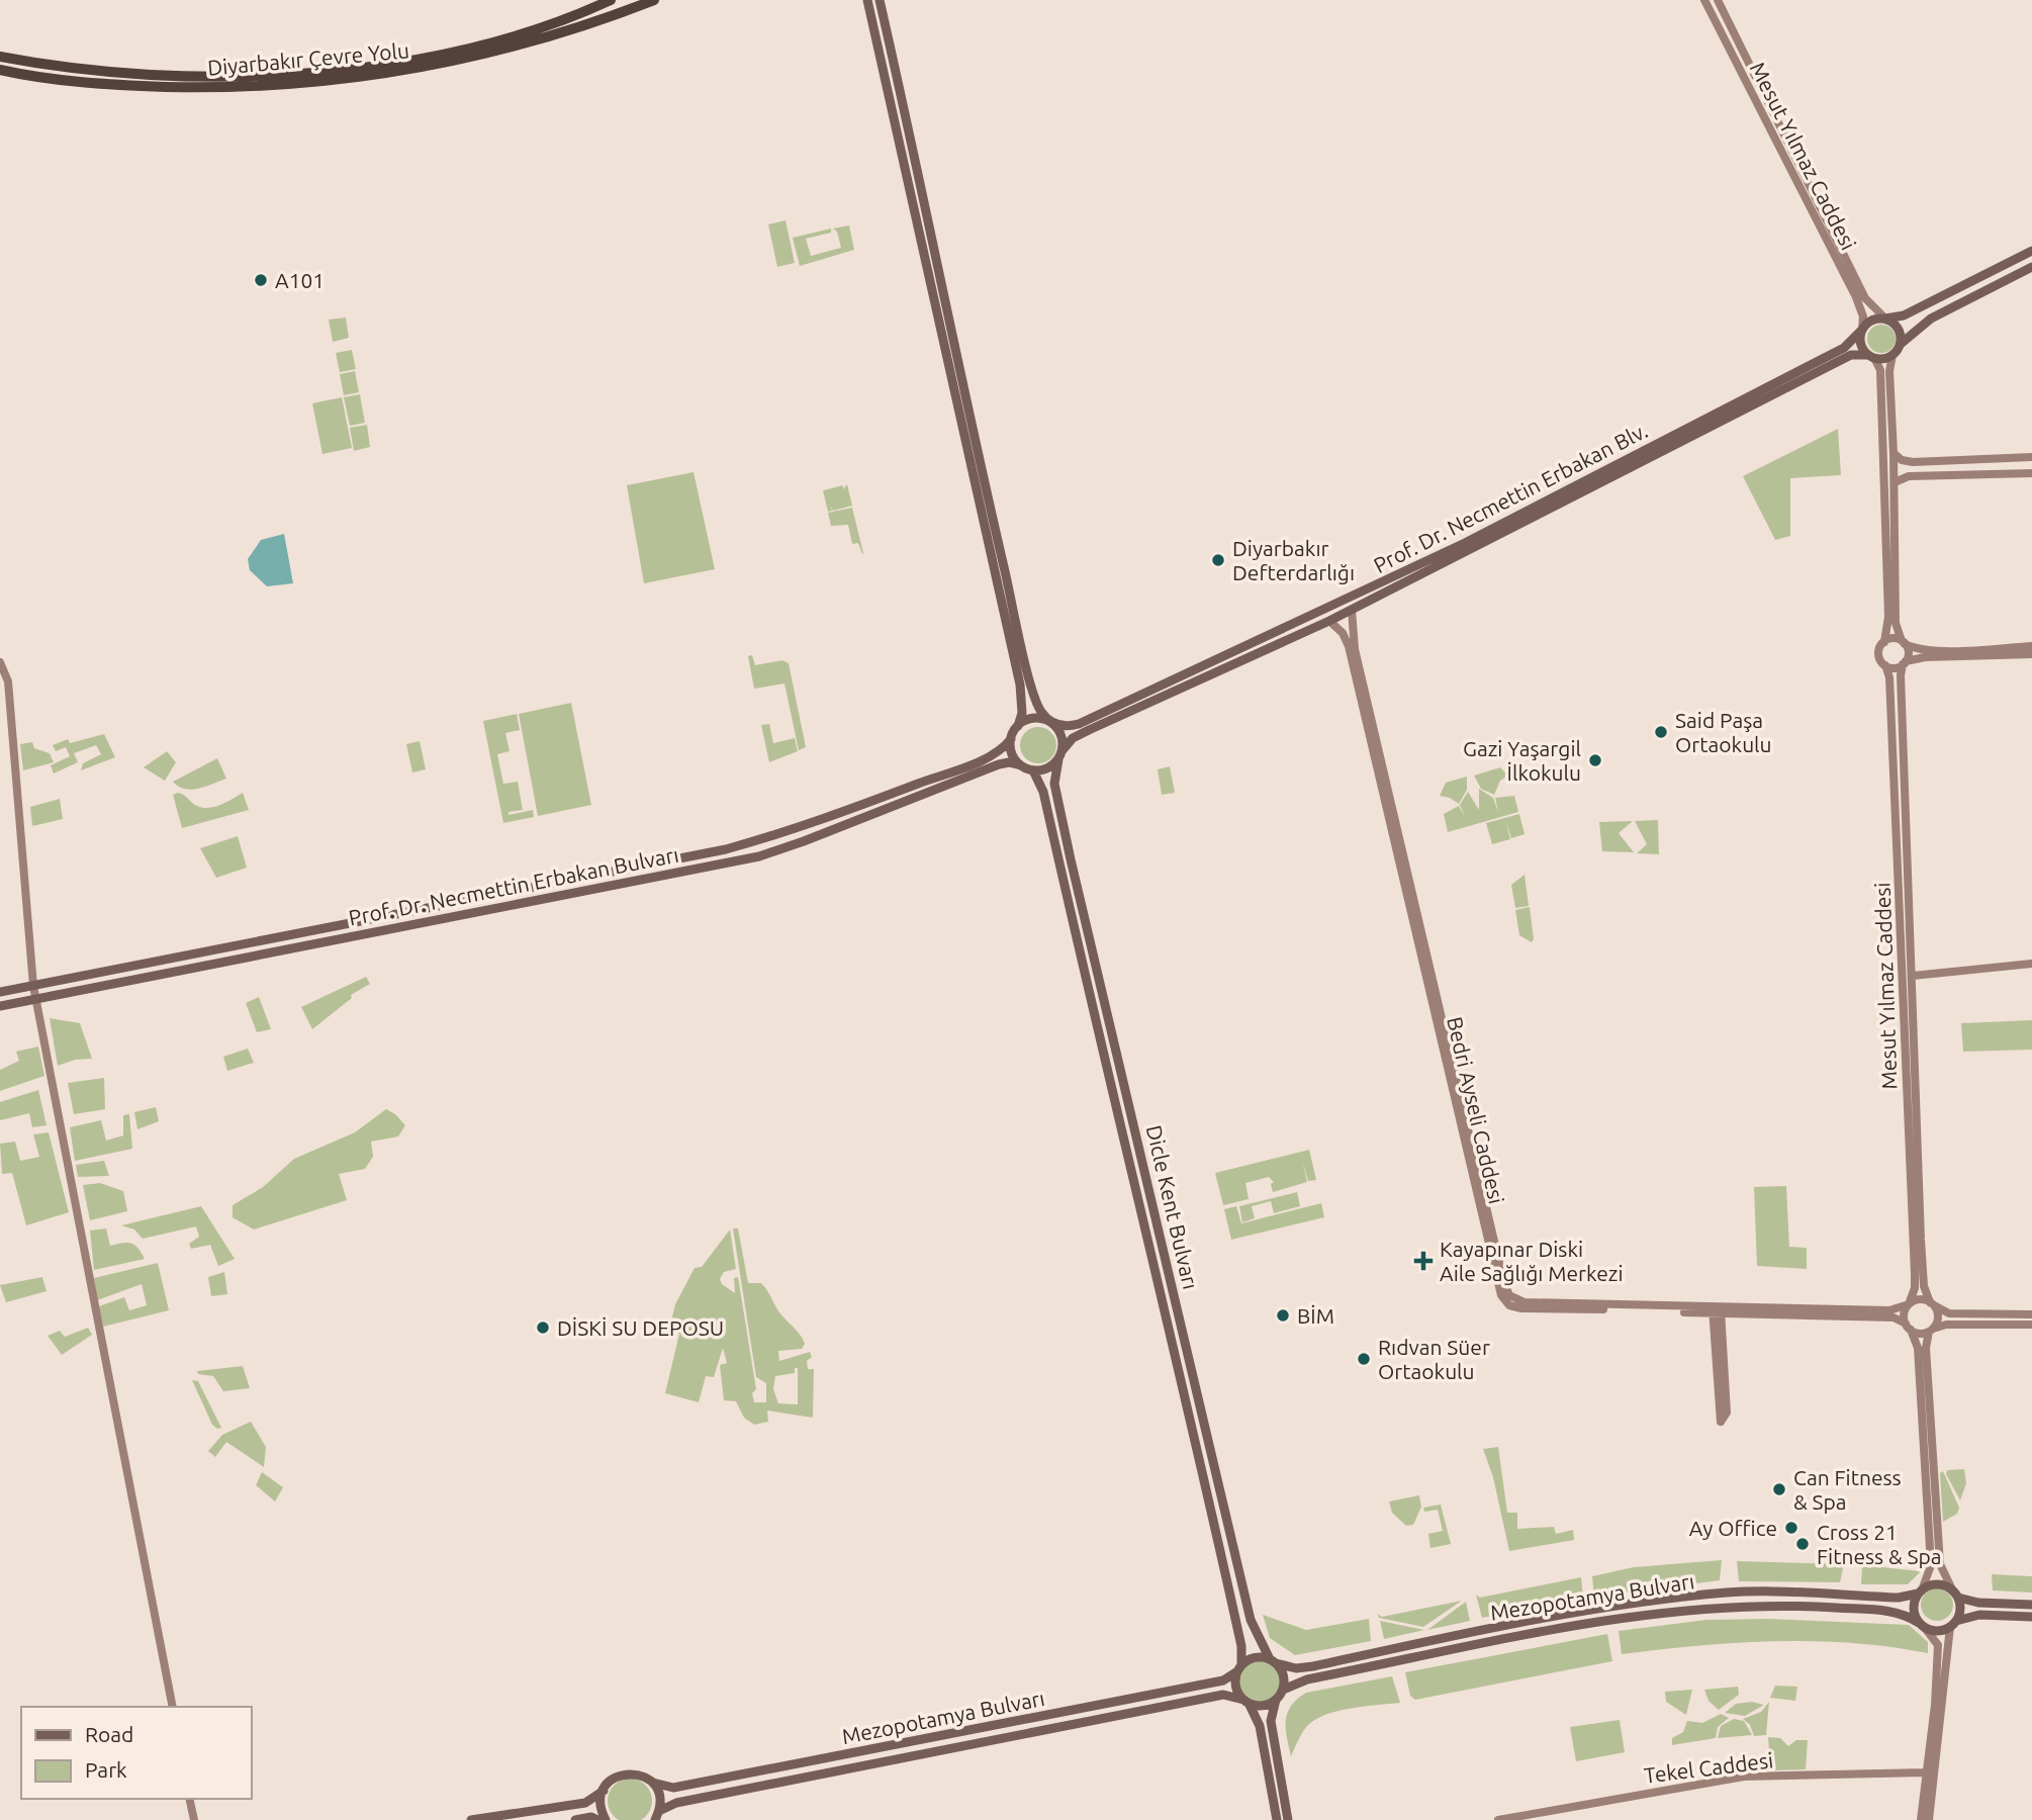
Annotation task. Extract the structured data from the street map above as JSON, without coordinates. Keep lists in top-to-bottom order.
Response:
{
  "streets": {
    "highway": ["Diyarbakır Çevre Yolu"],
    "main road": [
      "Mesut Yılmaz Caddesi",
      "Prof. Dr. Necmettin Erbakan Blv.",
      "Prof. Dr. Necmettin Erbakan Bulvarı",
      "Bedri Ayseli Caddesi",
      "Dicle Kent Bulvarı",
      "Mezopotamya Bulvarı",
      "Tekel Caddesi"
    ]
  },
  "crossings": [
    ["Mesut Yılmaz Caddesi", "Prof. Dr. Necmettin Erbakan Blv."],
    ["Mesut Yılmaz Caddesi", "Bedri Ayseli Caddesi"],
    ["Prof. Dr. Necmettin Erbakan Blv.", "Prof. Dr. Necmettin Erbakan Bulvarı"],
    ["Prof. Dr. Necmettin Erbakan Blv.", "Bedri Ayseli Caddesi"],
    ["Prof. Dr. Necmettin Erbakan Blv.", "Dicle Kent Bulvarı"],
    ["Prof. Dr. Necmettin Erbakan Bulvarı", "Dicle Kent Bulvarı"],
    ["Dicle Kent Bulvarı", "Mezopotamya Bulvarı"]
  ],
  "places": {
    "other": [
      "A101",
      "Diyarbakır Defterdarlığı",
      "Said Paşa Ortaokulu",
      "Gazi Yaşargil İlkokulu",
      "BİM",
      "DİSKİ SU DEPOSU",
      "Rıdvan Süer Ortaokulu",
      "Can Fitness & Spa",
      "Ay Office",
      "Cross 21 Fitness & Spa"
    ],
    "health": ["Kayapınar Diski Aile Sağlığı Merkezi"]
  },
  "legend": ["Road", "Park"]
}
